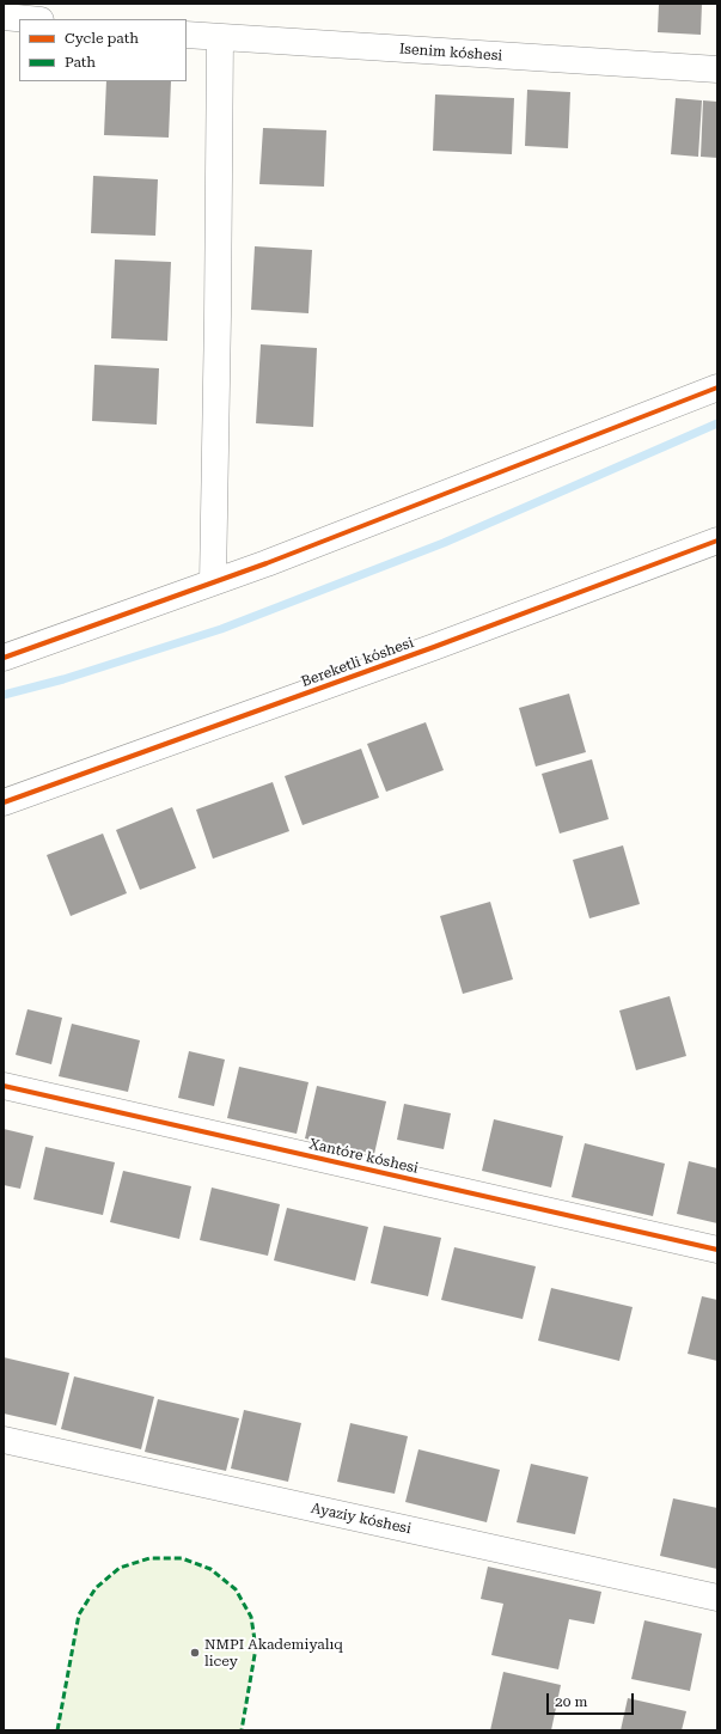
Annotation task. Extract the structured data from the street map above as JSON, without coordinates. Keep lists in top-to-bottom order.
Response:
{
  "streets": {
    "street": [
      "Isenim kóshesi",
      "Bereketli kóshesi",
      "Xantóre kóshesi",
      "Ayaziy kóshesi"
    ]
  },
  "places": ["NMPI Akademiyalıq licey"],
  "legend": ["Cycle path", "Path"],
  "scale_bar": "20 m"
}
